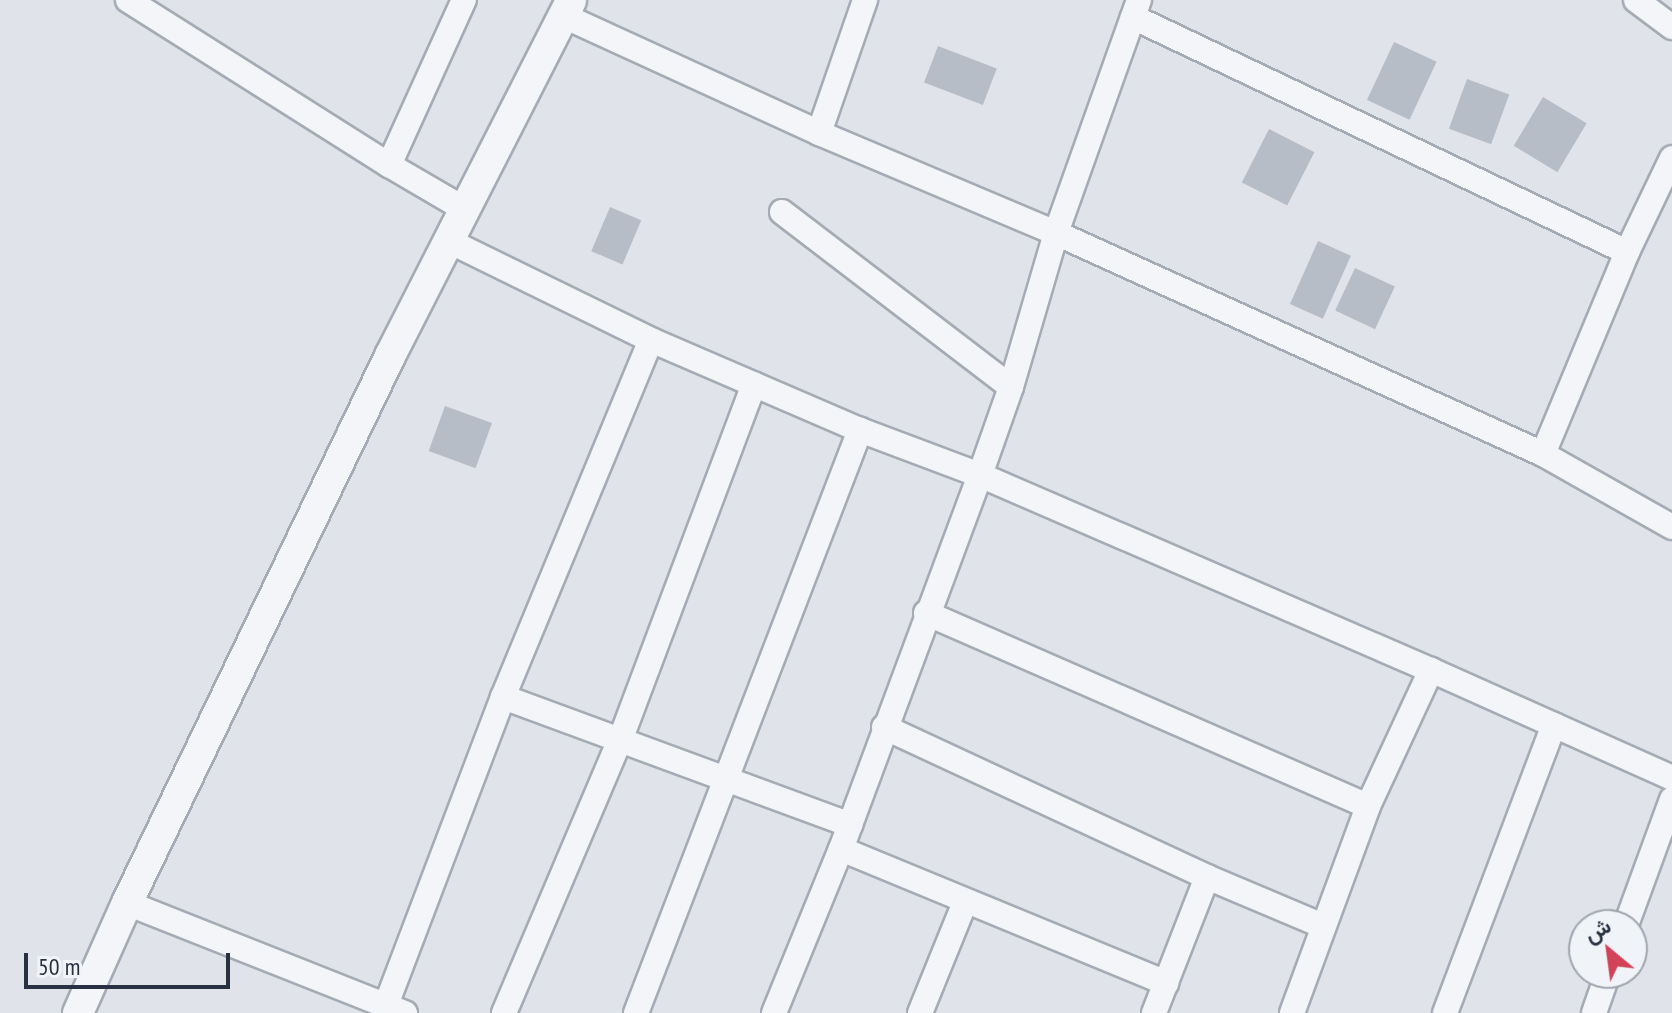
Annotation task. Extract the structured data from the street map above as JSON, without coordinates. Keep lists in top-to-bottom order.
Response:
{
  "scale_bar": "50 m",
  "north": "top left"
}
